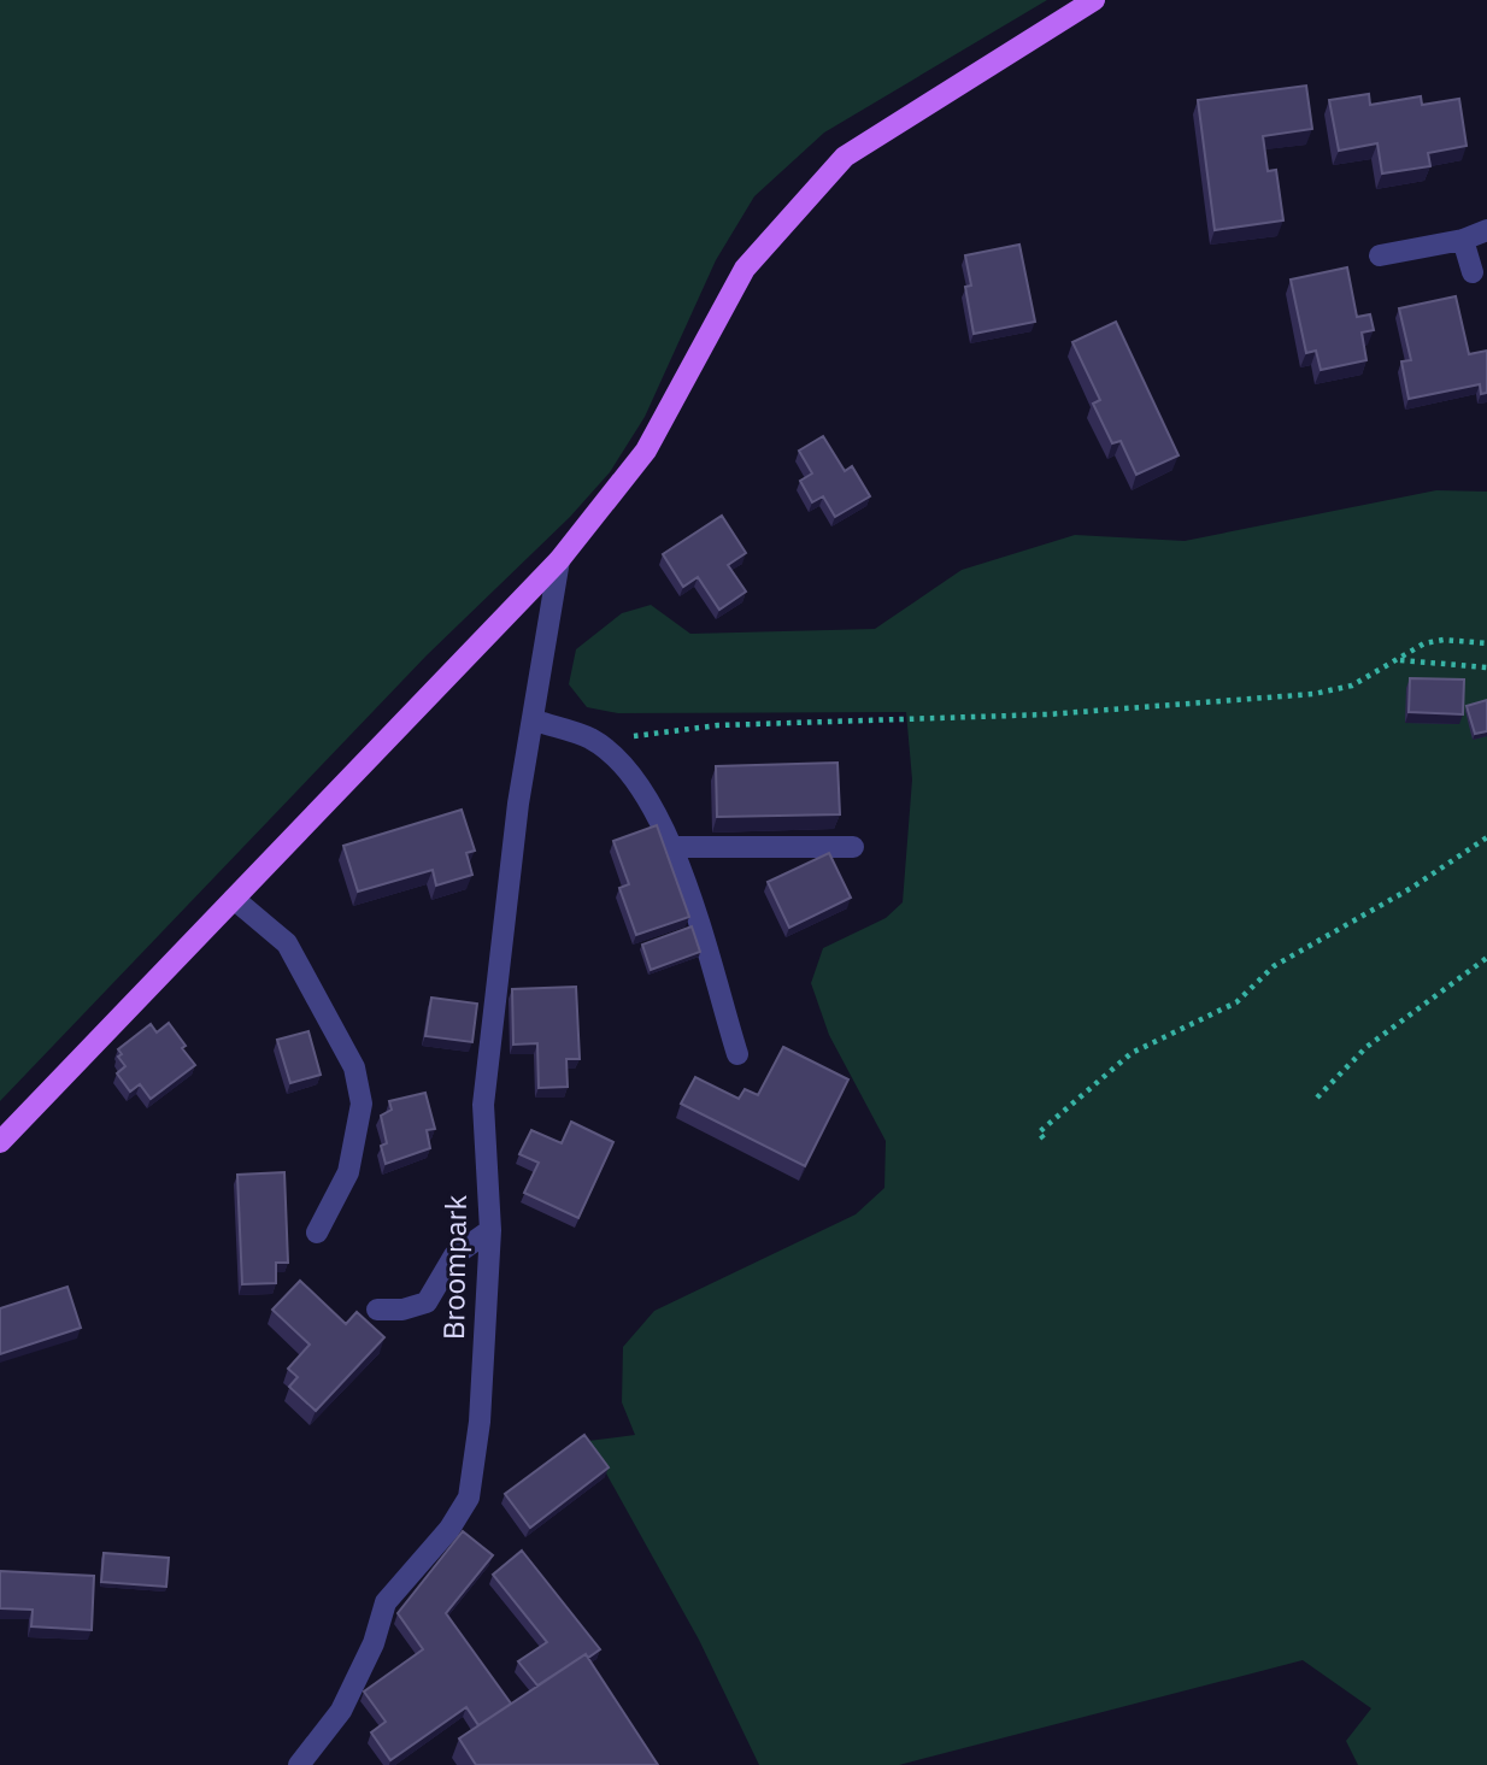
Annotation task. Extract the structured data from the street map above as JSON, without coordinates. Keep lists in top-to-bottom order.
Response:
{
  "streets": {
    "street": ["Broompark"]
  }
}
